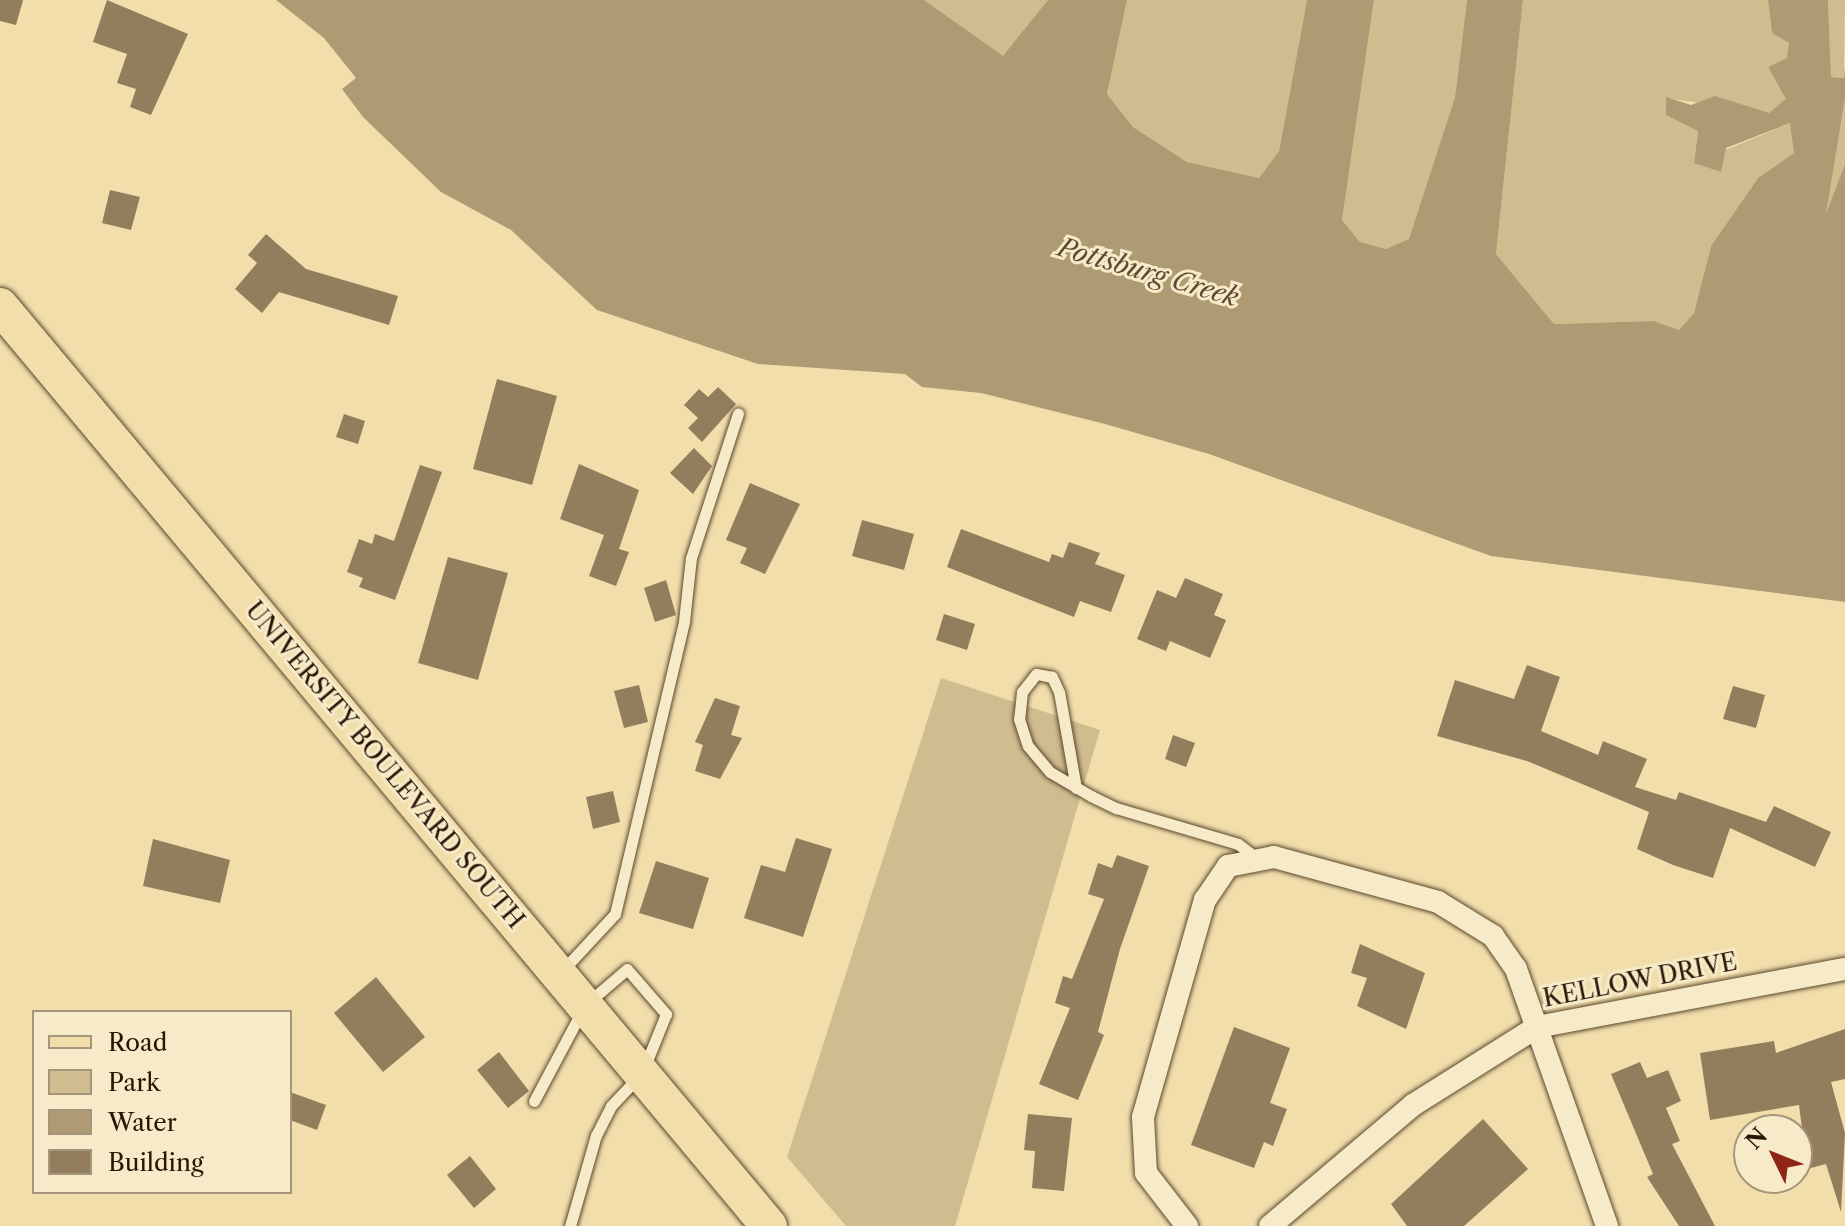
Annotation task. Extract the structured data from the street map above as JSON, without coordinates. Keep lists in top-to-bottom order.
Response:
{
  "streets": {
    "main road": ["UNIVERSITY BOULEVARD SOUTH"],
    "street": ["KELLOW DRIVE"]
  },
  "water": ["Pottsburg Creek"],
  "legend": [
    "Road",
    "Park",
    "Water",
    "Building"
  ],
  "north": "top left"
}
